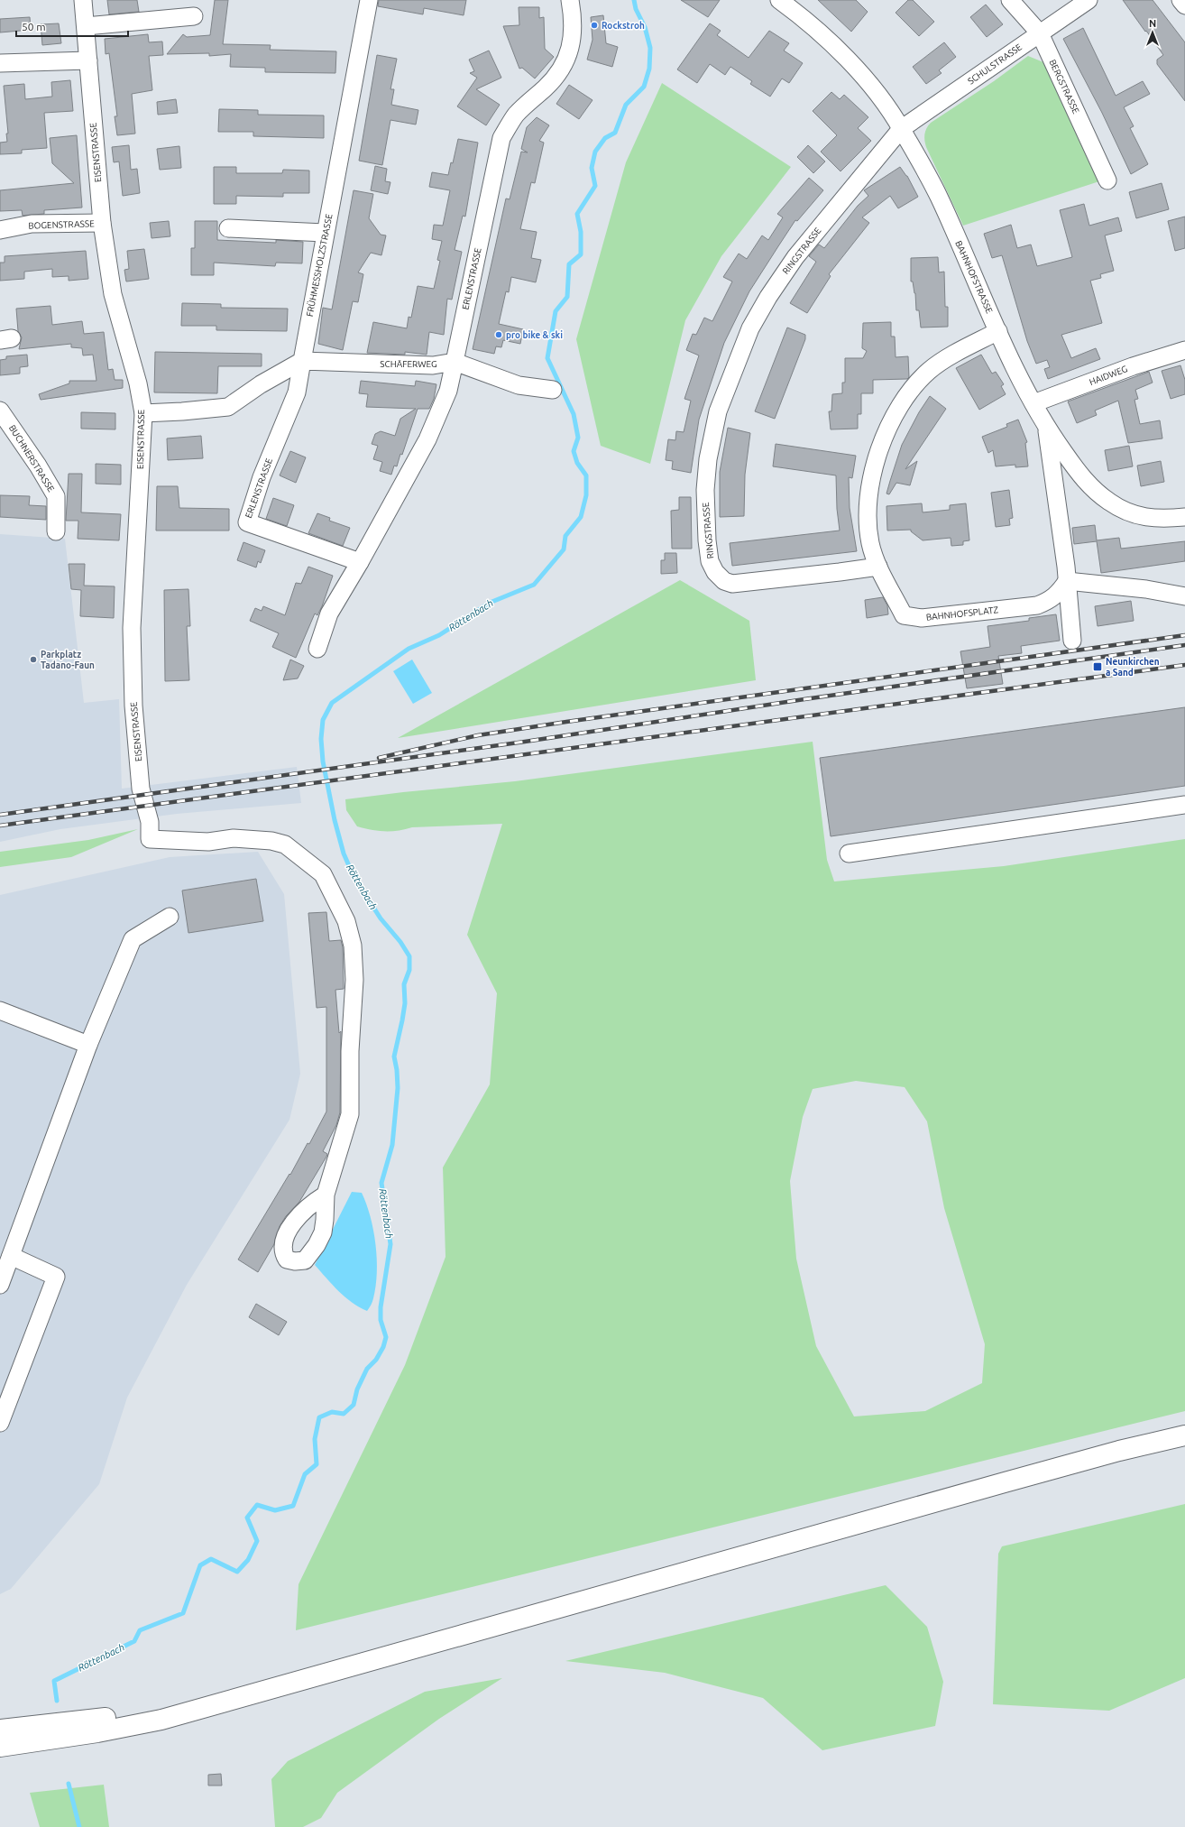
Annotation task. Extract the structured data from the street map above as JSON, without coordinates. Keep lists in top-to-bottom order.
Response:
{
  "streets": {
    "street": [
      "SCHULSTRASSE",
      "BERGSTRASSE",
      "EISENSTRASSE",
      "BOGENSTRASSE",
      "RINGSTRASSE",
      "FRÜHMESSHOLZSTRASSE",
      "BAHNHOFSTRASSE",
      "ERLENSTRASSE",
      "SCHÄFERWEG",
      "HAIDWEG",
      "BUCHNERSTRASSE",
      "BAHNHOFSPLATZ"
    ]
  },
  "crossings": [
    ["SCHULSTRASSE", "BERGSTRASSE"],
    ["SCHULSTRASSE", "RINGSTRASSE"],
    ["SCHULSTRASSE", "BAHNHOFSTRASSE"],
    ["EISENSTRASSE", "BOGENSTRASSE"],
    ["RINGSTRASSE", "BAHNHOFSTRASSE"],
    ["RINGSTRASSE", "BAHNHOFSPLATZ"],
    ["FRÜHMESSHOLZSTRASSE", "ERLENSTRASSE"],
    ["FRÜHMESSHOLZSTRASSE", "SCHÄFERWEG"],
    ["BAHNHOFSTRASSE", "HAIDWEG"],
    ["ERLENSTRASSE", "SCHÄFERWEG"]
  ],
  "water": ["Röttenbach"],
  "places": {
    "other": ["Rockstroh", "pro bike & ski", "Parkplatz Tadano-Faun"],
    "transit": ["Neunkirchen a Sand"]
  },
  "scale_bar": "50 m",
  "north": "top"
}
